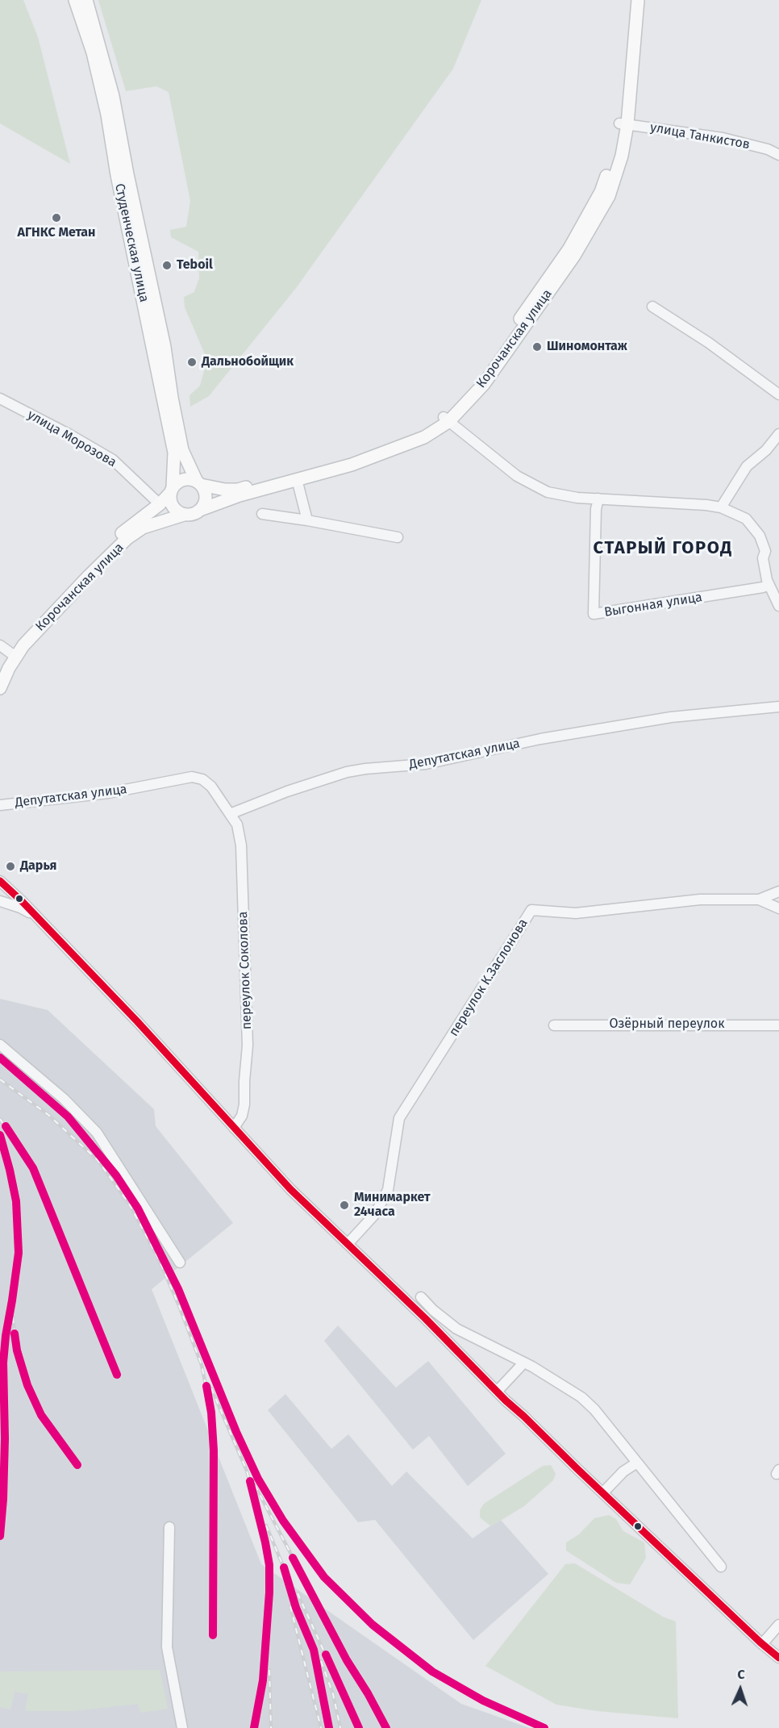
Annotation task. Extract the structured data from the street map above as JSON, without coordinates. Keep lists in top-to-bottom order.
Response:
{
  "streets": {
    "main road": ["Студенческая улица", "Корочанская улица"],
    "street": [
      "улица Танкистов",
      "улица Морозова",
      "Выгонная улица",
      "Депутатская улица",
      "переулок Соколова",
      "переулок К.Заслонова",
      "Озёрный переулок"
    ]
  },
  "crossings": [
    ["улица Танкистов", "Корочанская улица"],
    ["Студенческая улица", "Корочанская улица"],
    ["Корочанская улица", "улица Морозова"],
    ["Депутатская улица", "переулок Соколова"]
  ],
  "districts": ["СТАРЫЙ ГОРОД"],
  "places": [
    "АГНКС Метан",
    "Teboil",
    "Шиномонтаж",
    "Дальнобойщик",
    "Дарья",
    "Минимаркет 24часа"
  ],
  "north": "top"
}
